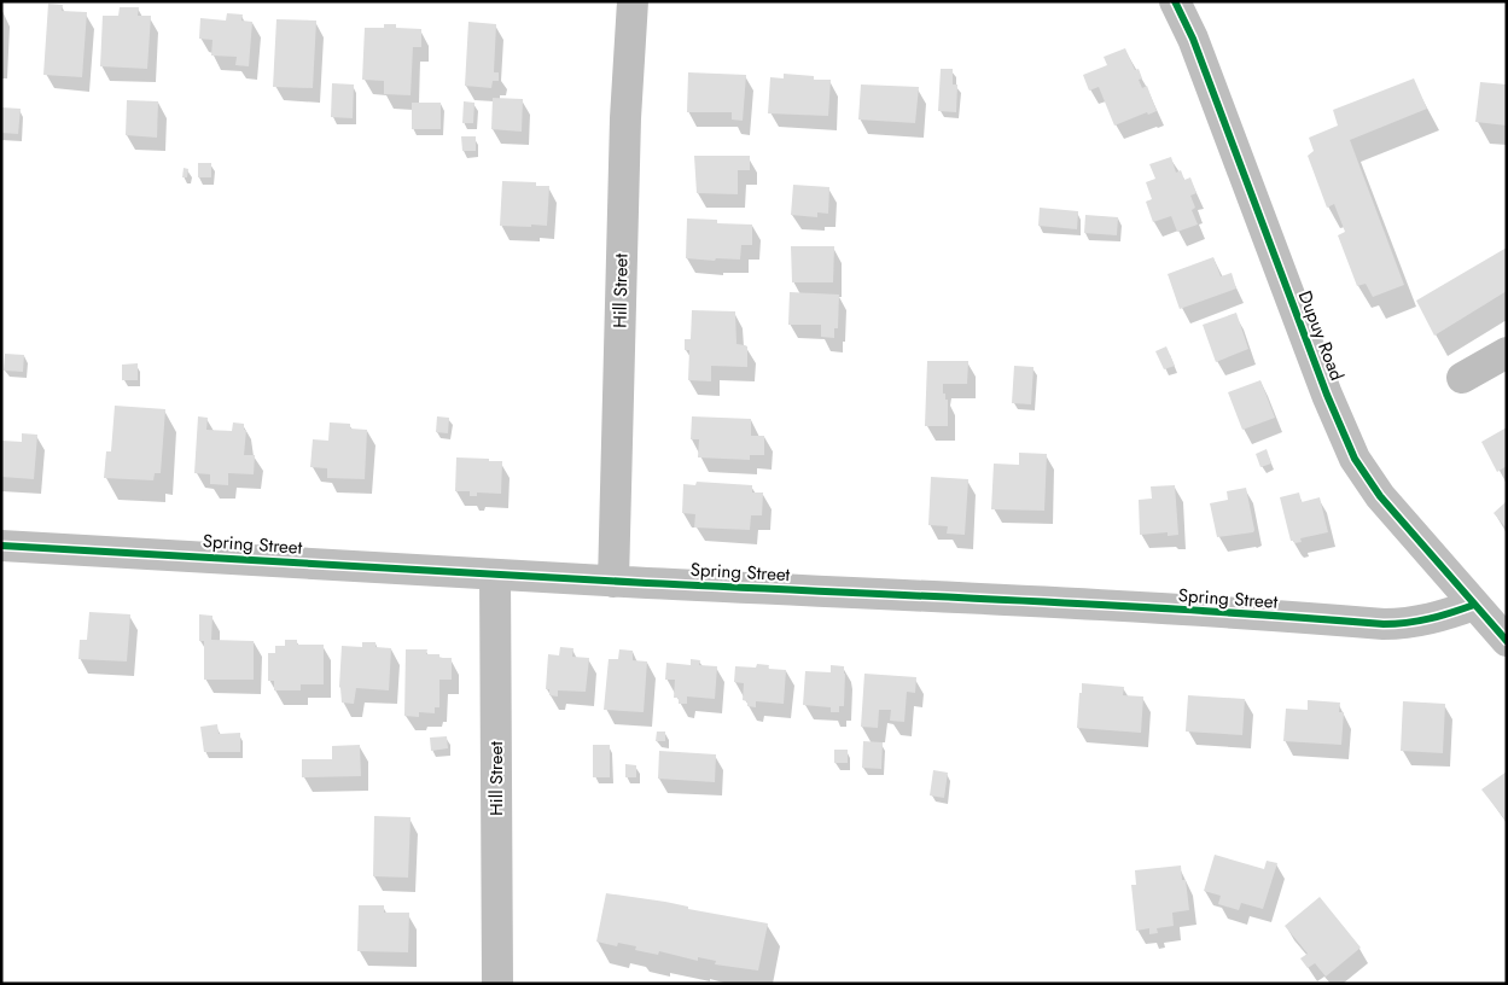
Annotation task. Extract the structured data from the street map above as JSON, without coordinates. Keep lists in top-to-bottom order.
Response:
{
  "streets": {
    "street": ["Hill Street", "Dupuy Road", "Spring Street"]
  },
  "crossings": [
    ["Hill Street", "Spring Street"],
    ["Dupuy Road", "Spring Street"]
  ]
}
